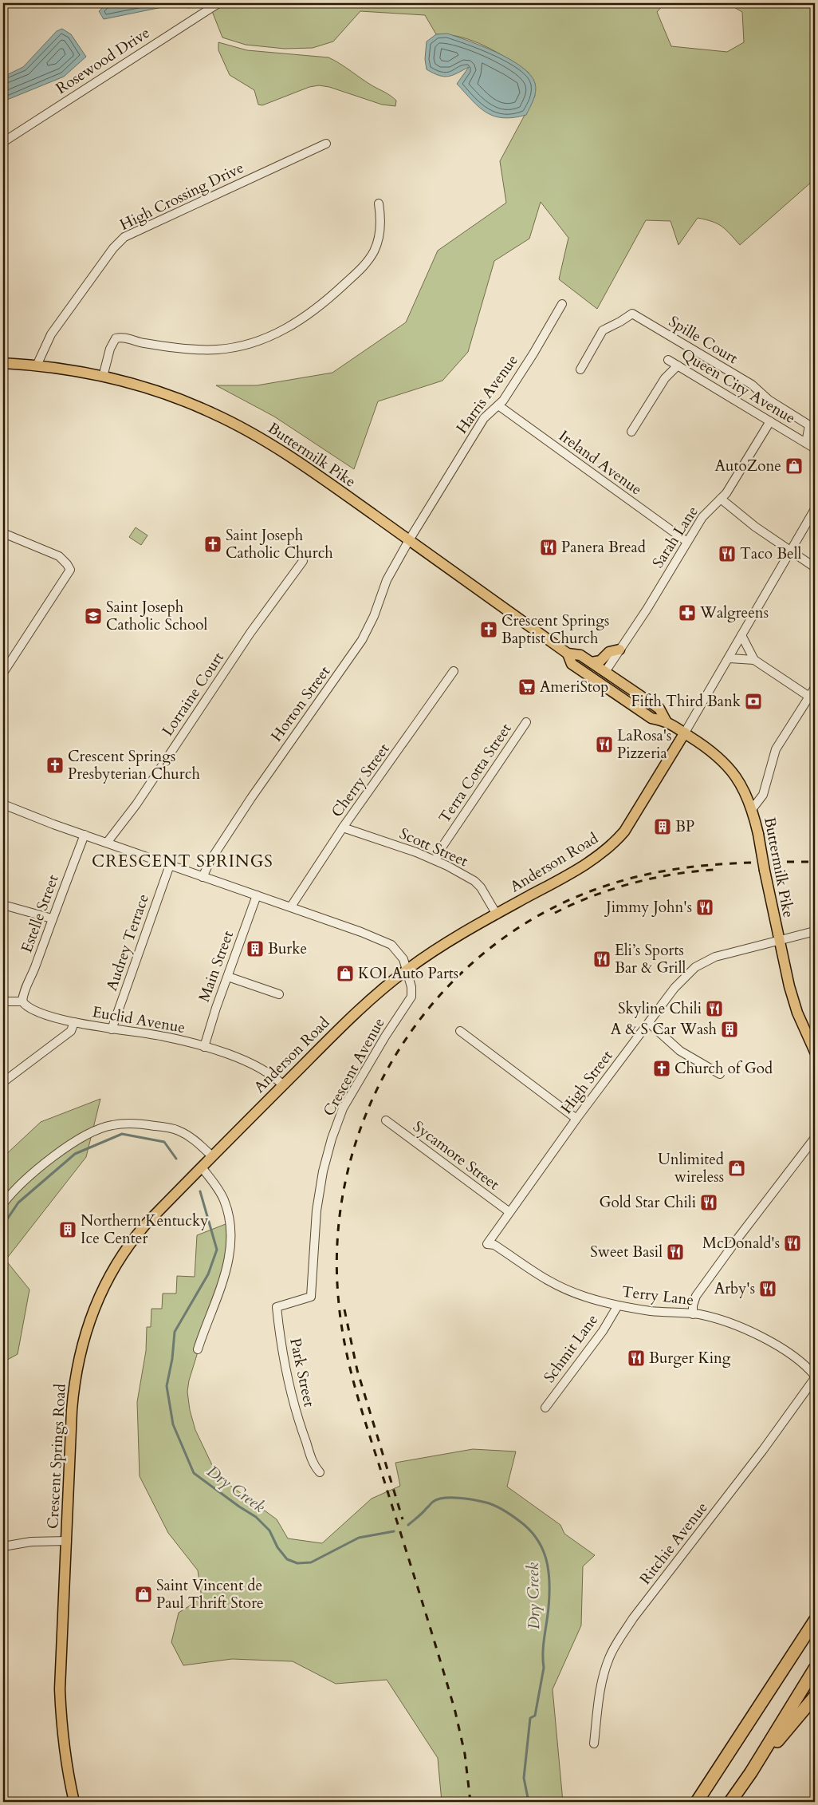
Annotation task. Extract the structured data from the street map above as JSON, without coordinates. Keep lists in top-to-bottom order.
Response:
{
  "streets": {
    "main road": ["Buttermilk Pike", "Anderson Road", "Crescent Springs Road"],
    "street": [
      "Rosewood Drive",
      "High Crossing Drive",
      "Spille Court",
      "Queen City Avenue",
      "Harris Avenue",
      "Ireland Avenue",
      "Sarah Lane",
      "Lorraine Court",
      "Horton Street",
      "Terra Cotta Street",
      "Cherry Street",
      "Scott Street",
      "Estelle Street",
      "Audrey Terrace",
      "Main Street",
      "Euclid Avenue",
      "Crescent Avenue",
      "High Street",
      "Sycamore Street",
      "Terry Lane",
      "Schmit Lane",
      "Park Street",
      "Ritchie Avenue"
    ]
  },
  "crossings": [
    ["High Crossing Drive", "Buttermilk Pike"],
    ["Spille Court", "Queen City Avenue"],
    ["Queen City Avenue", "Sarah Lane"],
    ["Harris Avenue", "Buttermilk Pike"],
    ["Harris Avenue", "Ireland Avenue"],
    ["Harris Avenue", "Horton Street"],
    ["Buttermilk Pike", "Sarah Lane"],
    ["Buttermilk Pike", "Horton Street"],
    ["Buttermilk Pike", "Anderson Road"],
    ["Buttermilk Pike", "High Street"],
    ["Ireland Avenue", "Sarah Lane"],
    ["Lorraine Court", "Crescent Avenue"],
    ["Horton Street", "Crescent Avenue"],
    ["Terra Cotta Street", "Scott Street"],
    ["Cherry Street", "Scott Street"],
    ["Cherry Street", "Crescent Avenue"],
    ["Scott Street", "Anderson Road"],
    ["Anderson Road", "Euclid Avenue"],
    ["Anderson Road", "Crescent Avenue"],
    ["Anderson Road", "Crescent Springs Road"],
    ["Estelle Street", "Crescent Avenue"],
    ["Audrey Terrace", "Euclid Avenue"],
    ["Audrey Terrace", "Crescent Avenue"],
    ["Main Street", "Euclid Avenue"],
    ["Main Street", "Crescent Avenue"],
    ["Crescent Avenue", "Park Street"],
    ["High Street", "Sycamore Street"],
    ["High Street", "Terry Lane"],
    ["Terry Lane", "Schmit Lane"],
    ["Terry Lane", "Ritchie Avenue"]
  ],
  "districts": ["CRESCENT SPRINGS"],
  "water": ["Dry Creek"],
  "places": {
    "shop": [
      "AutoZone",
      "KOI Auto Parts",
      "Unlimited wireless",
      "Saint Vincent de Paul Thrift Store"
    ],
    "church": [
      "Saint Joseph Catholic Church",
      "Crescent Springs Baptist Church",
      "Crescent Springs Presbyterian Church",
      "Church of God"
    ],
    "restaurant": [
      "Panera Bread",
      "Taco Bell",
      "LaRosa's Pizzeria",
      "Jimmy John's",
      "Eli’s Sports Bar & Grill",
      "Skyline Chili",
      "Gold Star Chili",
      "McDonald's",
      "Sweet Basil",
      "Arby's",
      "Burger King"
    ],
    "pharmacy": ["Walgreens"],
    "school or university": ["Saint Joseph Catholic School"],
    "supermarket": ["AmeriStop"],
    "bank": ["Fifth Third Bank"],
    "building": [
      "BP",
      "Burke",
      "A & S Car Wash",
      "Northern Kentucky Ice Center"
    ]
  }
}
